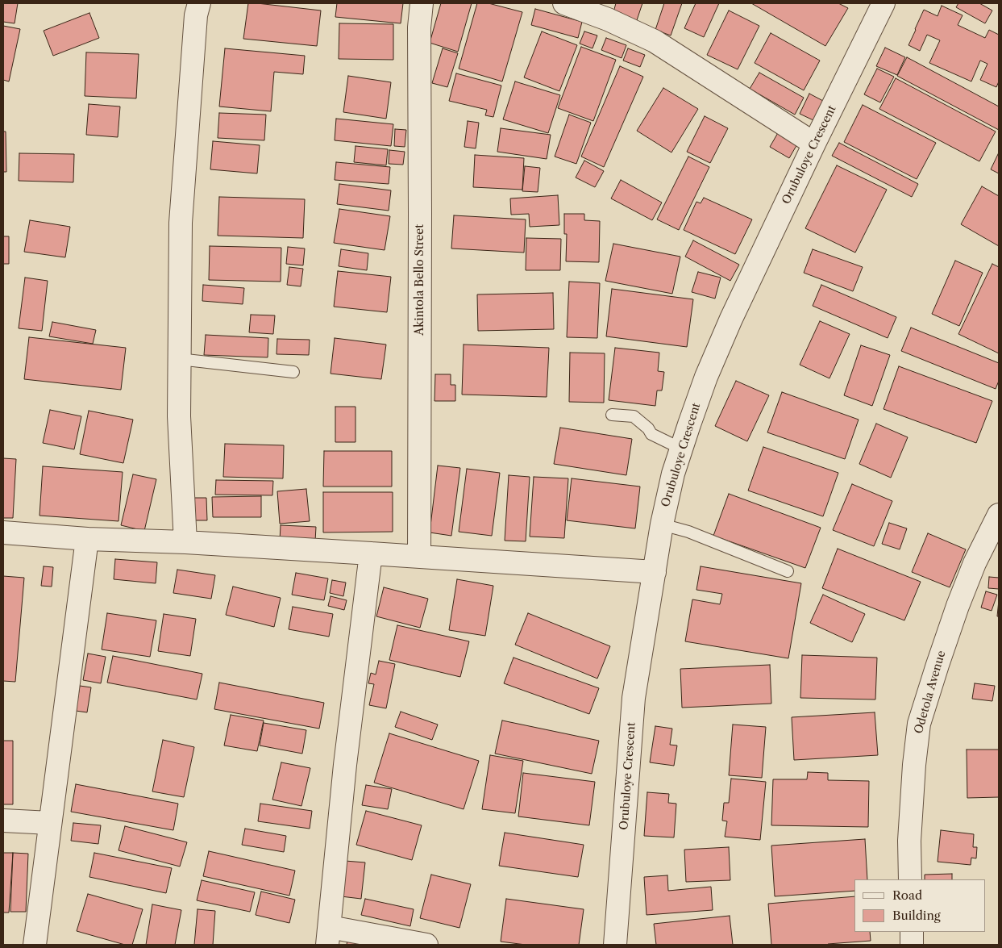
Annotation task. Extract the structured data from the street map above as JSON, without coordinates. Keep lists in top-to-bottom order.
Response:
{
  "streets": {
    "street": ["Orubuloye Crescent", "Akintola Bello Street", "Odetola Avenue"]
  },
  "legend": ["Road", "Building"]
}
